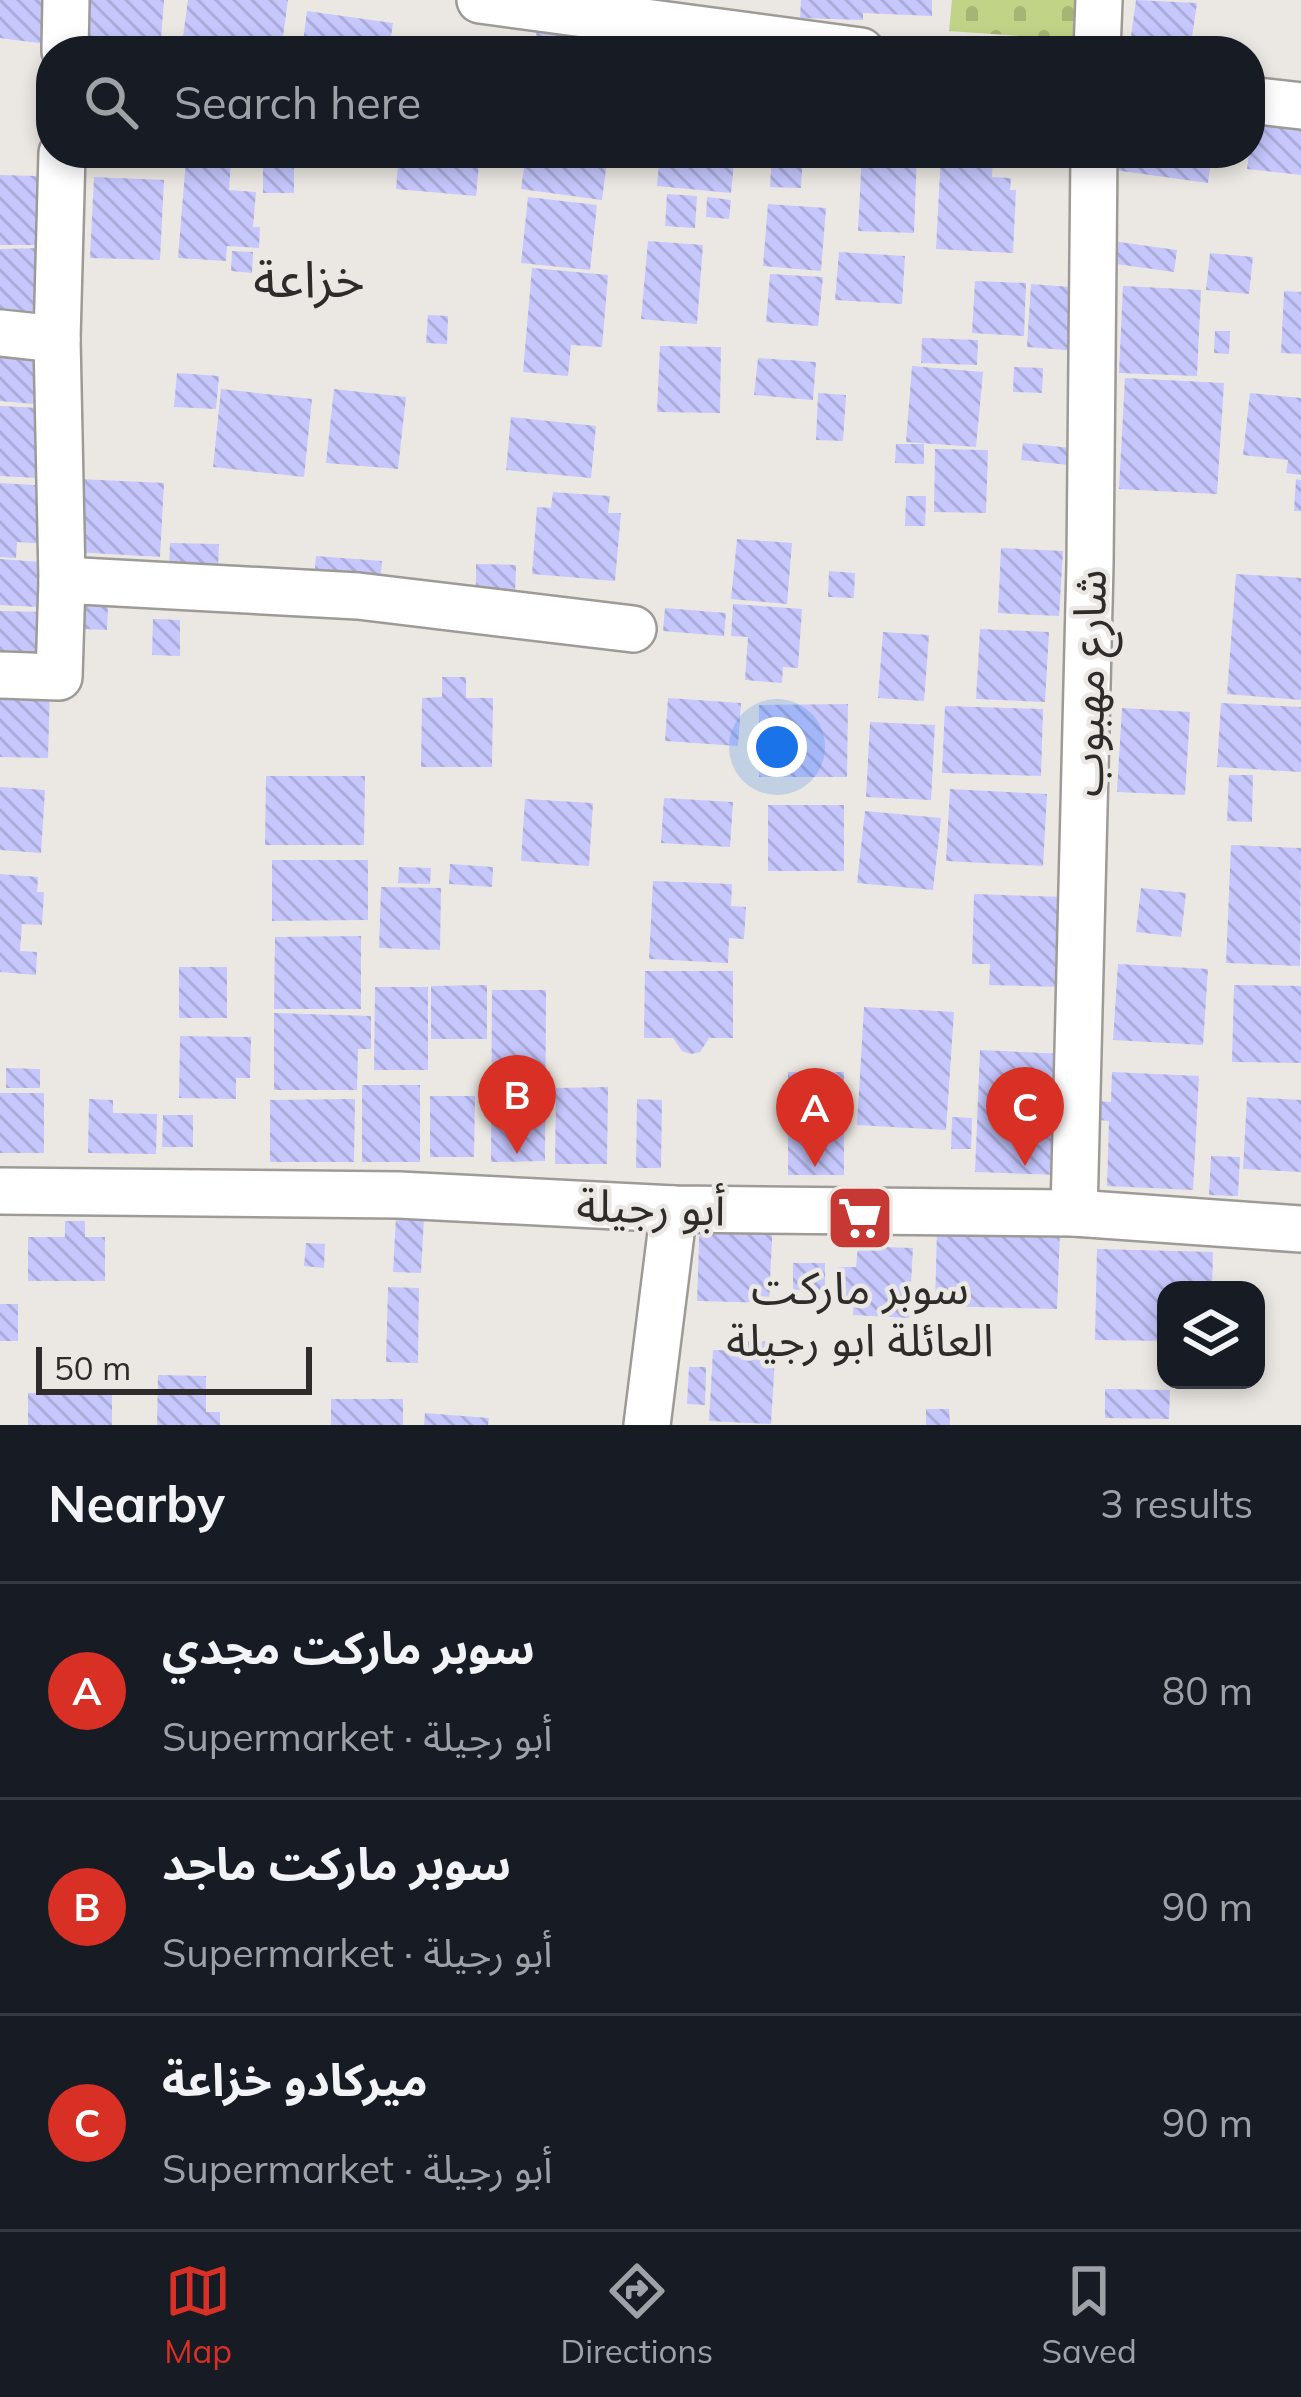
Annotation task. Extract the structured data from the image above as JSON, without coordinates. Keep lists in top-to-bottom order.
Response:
{
  "streets": {
    "street": ["شارع مهبوب", "أبو رجيلة"]
  },
  "crossings": [
    ["شارع مهبوب", "أبو رجيلة"]
  ],
  "districts": ["خزاعة"],
  "places": {
    "supermarket": ["سوبر ماركت العائلة ابو رجيلة"]
  },
  "scale_bar": "50 m",
  "page": {
    "search": "Search here",
    "pins": ["B", "C", "A"],
    "scale": "50 m",
    "heading": ["Nearby", "3 results"],
    "list": [
      {
        "mark": "A",
        "name": "سوبر ماركت مجدي",
        "note": "Supermarket · أبو رجيلة",
        "value": "80 m"
      },
      {
        "mark": "B",
        "name": "سوبر ماركت ماجد",
        "note": "Supermarket · أبو رجيلة",
        "value": "90 m"
      },
      {
        "mark": "C",
        "name": "ميركادو خزاعة",
        "note": "Supermarket · أبو رجيلة",
        "value": "90 m"
      }
    ],
    "nav": ["Map", "Directions", "Saved"]
  }
}
